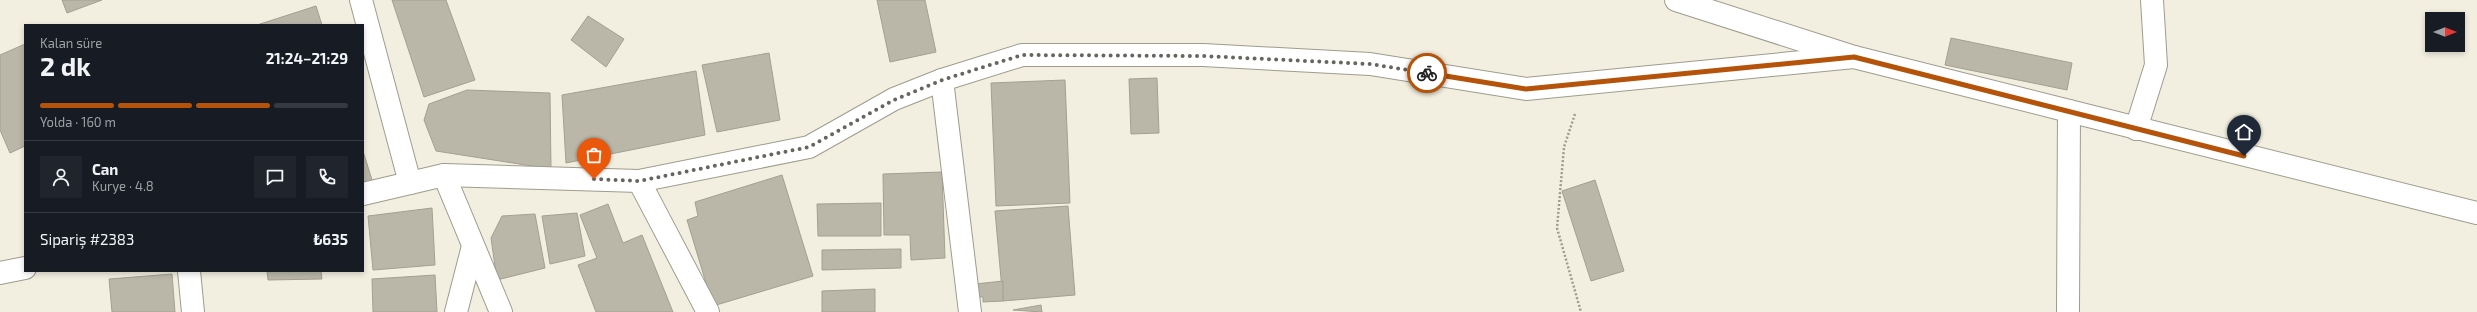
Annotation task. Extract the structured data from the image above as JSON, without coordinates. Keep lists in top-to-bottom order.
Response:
{
  "north": "right",
  "page": {
    "heading": ["2 dk", "Kalan süre", "21:24–21:29"],
    "panel": [
      "Can",
      "Kurye · 4.8",
      "Sipariş #2383",
      "₺635"
    ],
    "bar": "Yolda · 160 m"
  }
}
